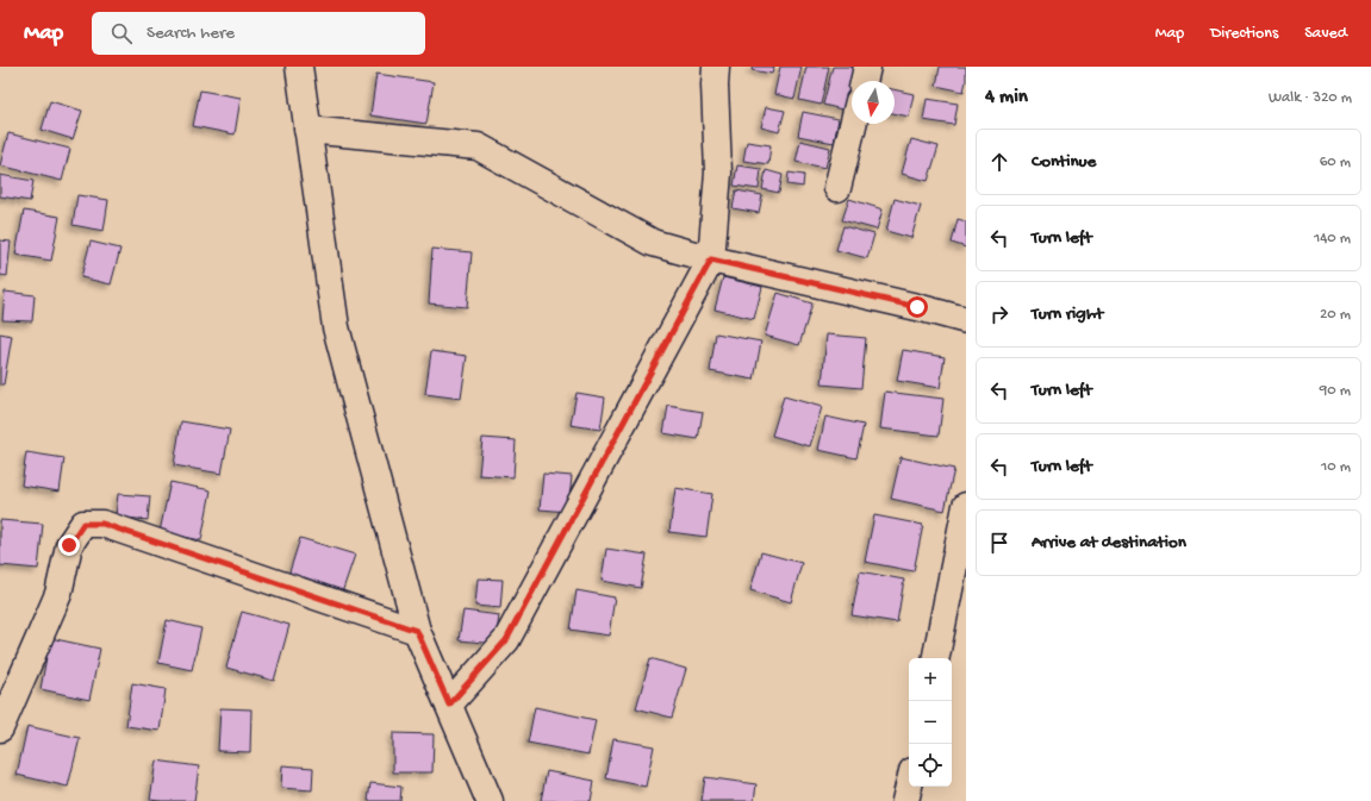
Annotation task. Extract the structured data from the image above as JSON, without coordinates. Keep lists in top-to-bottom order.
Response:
{
  "north": "bottom",
  "page": {
    "header": "Map",
    "search": "Search here",
    "nav": ["Map", "Directions", "Saved"],
    "heading": ["4 min", "Walk · 320 m"],
    "list": [
      ["Continue", "60 m"],
      ["Turn left", "140 m"],
      ["Turn right", "20 m"],
      ["Turn left", "90 m"],
      ["Turn left", "10 m"],
      "Arrive at destination"
    ],
    "map_buttons": ["+", "−"]
  }
}
